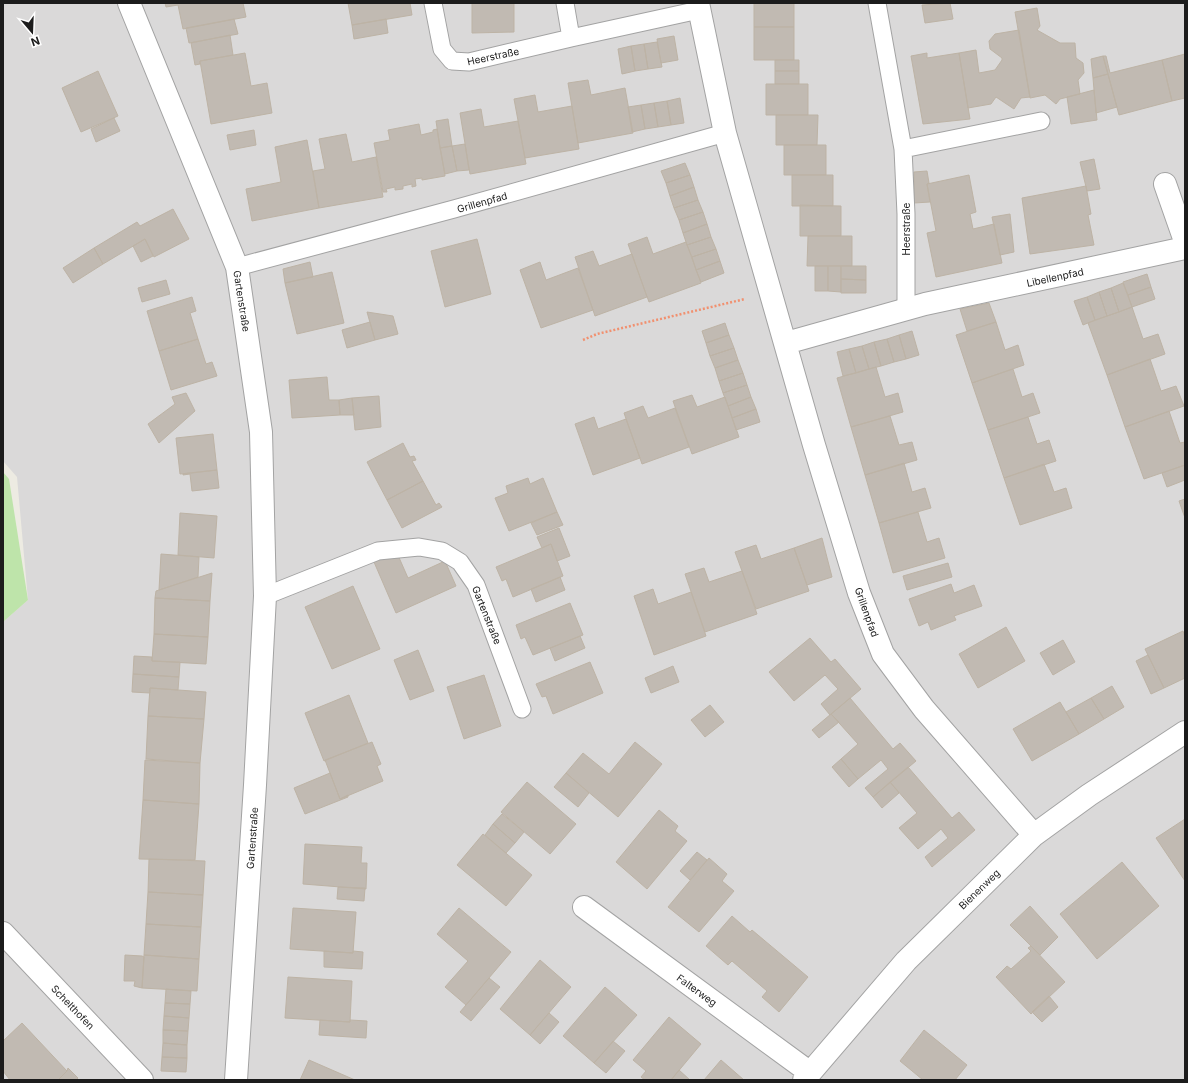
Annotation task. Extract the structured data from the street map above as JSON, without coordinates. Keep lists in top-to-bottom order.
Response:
{
  "streets": {
    "street": [
      "Grillenpfad",
      "Libellenpfad",
      "Gartenstraße",
      "Bienenweg",
      "Falterweg",
      "Schelthofen"
    ],
    "lane": ["Heerstraße"]
  },
  "crossings": [
    ["Heerstraße", "Grillenpfad"],
    ["Heerstraße", "Libellenpfad"],
    ["Grillenpfad", "Gartenstraße"],
    ["Grillenpfad", "Bienenweg"],
    ["Bienenweg", "Falterweg"]
  ],
  "north": "bottom"
}
